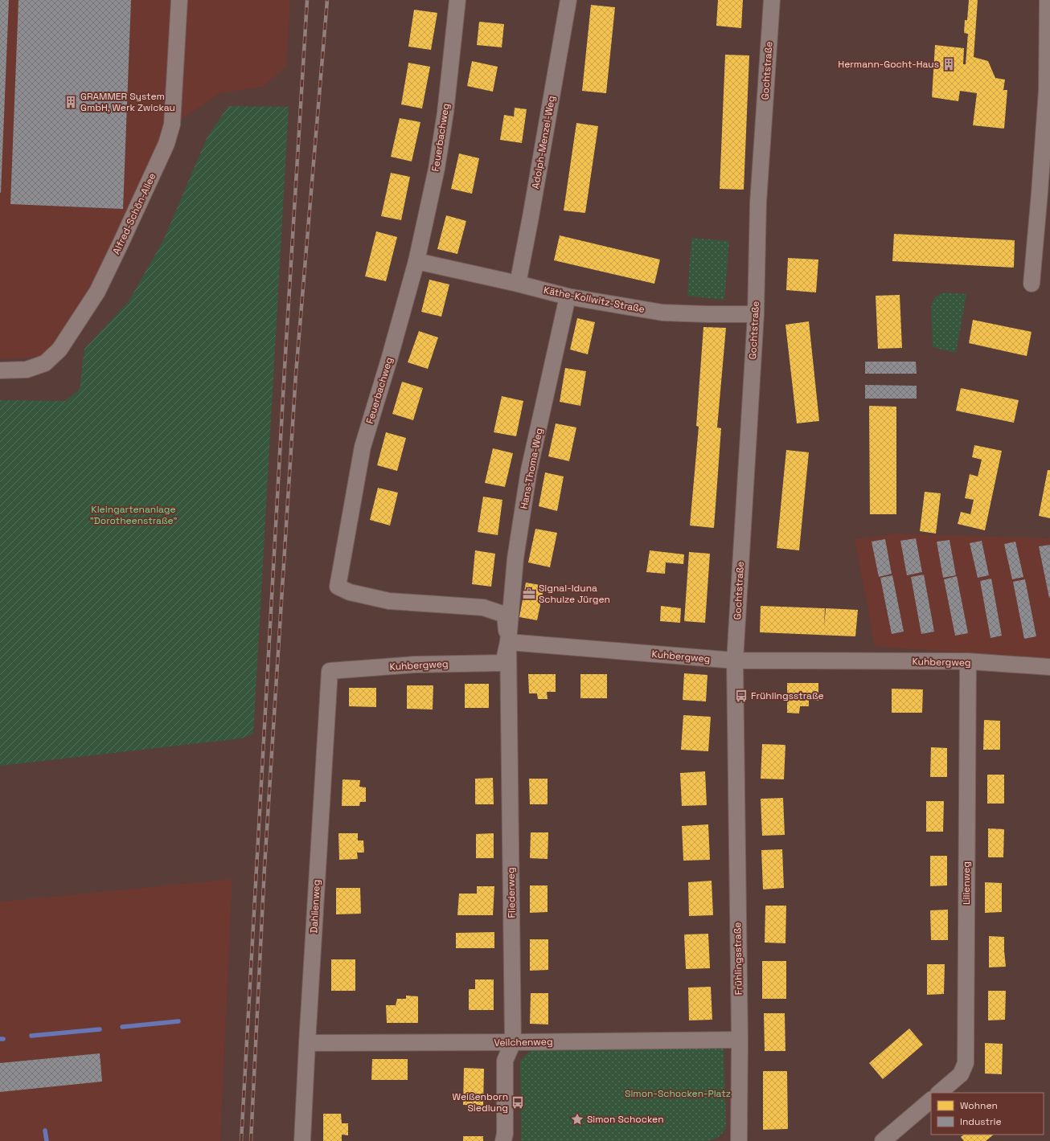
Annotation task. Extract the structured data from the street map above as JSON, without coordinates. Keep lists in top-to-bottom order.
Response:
{
  "streets": {
    "street": [
      "Gochtstraße",
      "Feuerbachweg",
      "Adolph-Menzel-Weg",
      "Alfred-Schön-Allee",
      "Käthe-Kollwitz-Straße",
      "Hans-Thoma-Weg",
      "Kuhbergweg",
      "Lilienweg",
      "Fliederweg",
      "Dahlienweg",
      "Frühlingsstraße",
      "Veilchenweg"
    ]
  },
  "crossings": [
    ["Gochtstraße", "Käthe-Kollwitz-Straße"],
    ["Gochtstraße", "Kuhbergweg"],
    ["Gochtstraße", "Frühlingsstraße"],
    ["Feuerbachweg", "Käthe-Kollwitz-Straße"],
    ["Feuerbachweg", "Hans-Thoma-Weg"],
    ["Feuerbachweg", "Kuhbergweg"],
    ["Feuerbachweg", "Fliederweg"],
    ["Adolph-Menzel-Weg", "Käthe-Kollwitz-Straße"],
    ["Käthe-Kollwitz-Straße", "Hans-Thoma-Weg"],
    ["Hans-Thoma-Weg", "Kuhbergweg"],
    ["Hans-Thoma-Weg", "Fliederweg"],
    ["Kuhbergweg", "Lilienweg"],
    ["Kuhbergweg", "Fliederweg"],
    ["Kuhbergweg", "Dahlienweg"],
    ["Kuhbergweg", "Frühlingsstraße"],
    ["Fliederweg", "Veilchenweg"],
    ["Dahlienweg", "Veilchenweg"],
    ["Frühlingsstraße", "Veilchenweg"]
  ],
  "parks": ["Kleingartenanlage \"Dorotheenstraße\"", "Simon-Schocken-Platz"],
  "places": {
    "building": ["Hermann-Gocht-Haus", "GRAMMER System GmbH, Werk Zwickau"],
    "office": ["Signal-Iduna Schulze Jürgen"],
    "bus stop": ["Frühlingsstraße", "Weißenborn Siedlung"],
    "place": ["Simon Schocken"]
  },
  "legend": ["Wohnen", "Industrie"]
}
